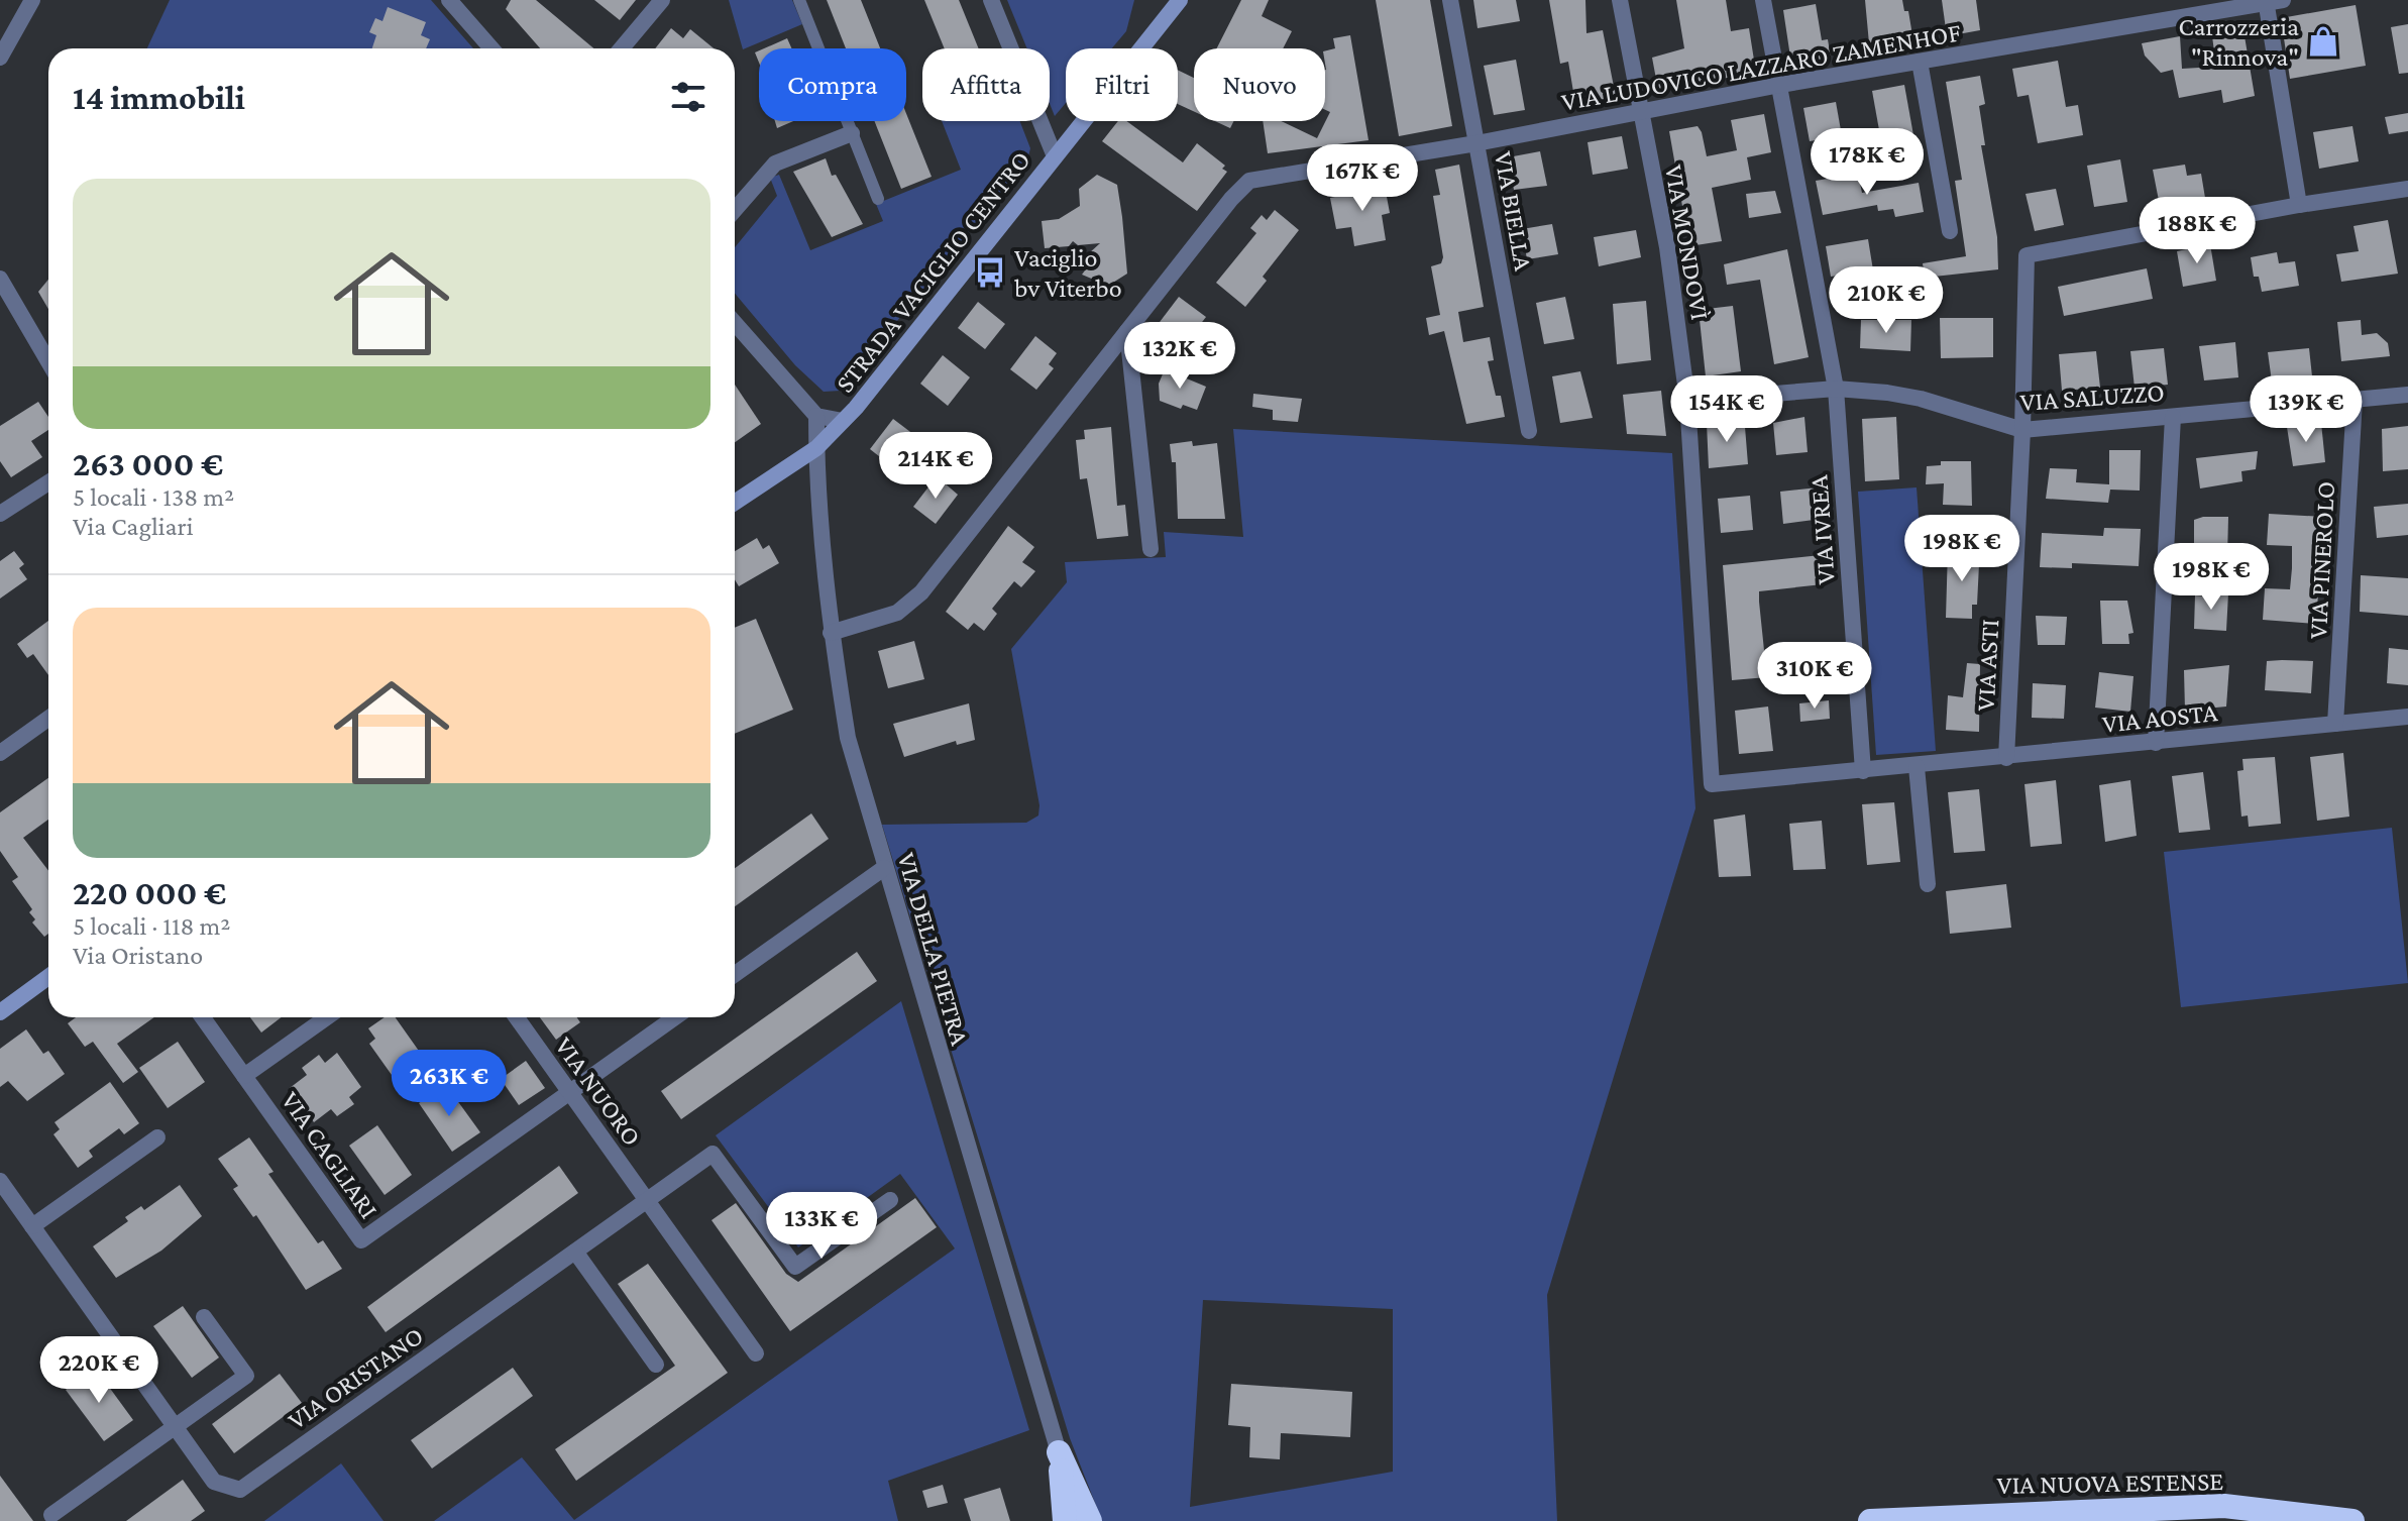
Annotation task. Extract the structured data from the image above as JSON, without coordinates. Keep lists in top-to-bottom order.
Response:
{
  "streets": {
    "highway": ["VIA NUOVA ESTENSE"],
    "street": [
      "VIA LUDOVICO LAZZARO ZAMENHOF",
      "VIA BIELLA",
      "VIA MONDOVÌ",
      "STRADA VACIGLIO CENTRO",
      "VIA SALUZZO",
      "VIA IVREA",
      "VIA PINEROLO",
      "VIA ASTI",
      "VIA AOSTA",
      "VIA DELLA PIETRA",
      "VIA NUORO",
      "VIA CAGLIARI",
      "VIA ORISTANO"
    ]
  },
  "crossings": [
    ["VIA LUDOVICO LAZZARO ZAMENHOF", "VIA BIELLA"],
    ["VIA LUDOVICO LAZZARO ZAMENHOF", "VIA MONDOVÌ"],
    ["VIA LUDOVICO LAZZARO ZAMENHOF", "VIA IVREA"],
    ["VIA LUDOVICO LAZZARO ZAMENHOF", "VIA DELLA PIETRA"],
    ["VIA MONDOVÌ", "VIA SALUZZO"],
    ["VIA MONDOVÌ", "VIA AOSTA"],
    ["STRADA VACIGLIO CENTRO", "VIA DELLA PIETRA"],
    ["VIA SALUZZO", "VIA IVREA"],
    ["VIA SALUZZO", "VIA PINEROLO"],
    ["VIA SALUZZO", "VIA ASTI"],
    ["VIA IVREA", "VIA AOSTA"],
    ["VIA PINEROLO", "VIA AOSTA"],
    ["VIA ASTI", "VIA AOSTA"],
    ["VIA NUORO", "VIA CAGLIARI"],
    ["VIA NUORO", "VIA ORISTANO"]
  ],
  "places": {
    "shop": ["Carrozzeria \"Rinnova\""],
    "bus stop": ["Vaciglio bv Viterbo"]
  },
  "page": {
    "chip": [
      "Compra",
      "Affitta",
      "Filtri",
      "Nuovo"
    ],
    "heading": "14 immobili",
    "price": [
      "178K €",
      "167K €",
      "188K €",
      "210K €",
      "132K €",
      "154K €",
      "139K €",
      "214K €",
      "198K €",
      "198K €",
      "310K €",
      "263K €",
      "133K €",
      "220K €"
    ],
    "list": [
      {
        "name": "263 000 €",
        "note": "5 locali · 138 m² · Via Cagliari"
      },
      {
        "name": "220 000 €",
        "note": "5 locali · 118 m² · Via Oristano"
      }
    ]
  }
}
